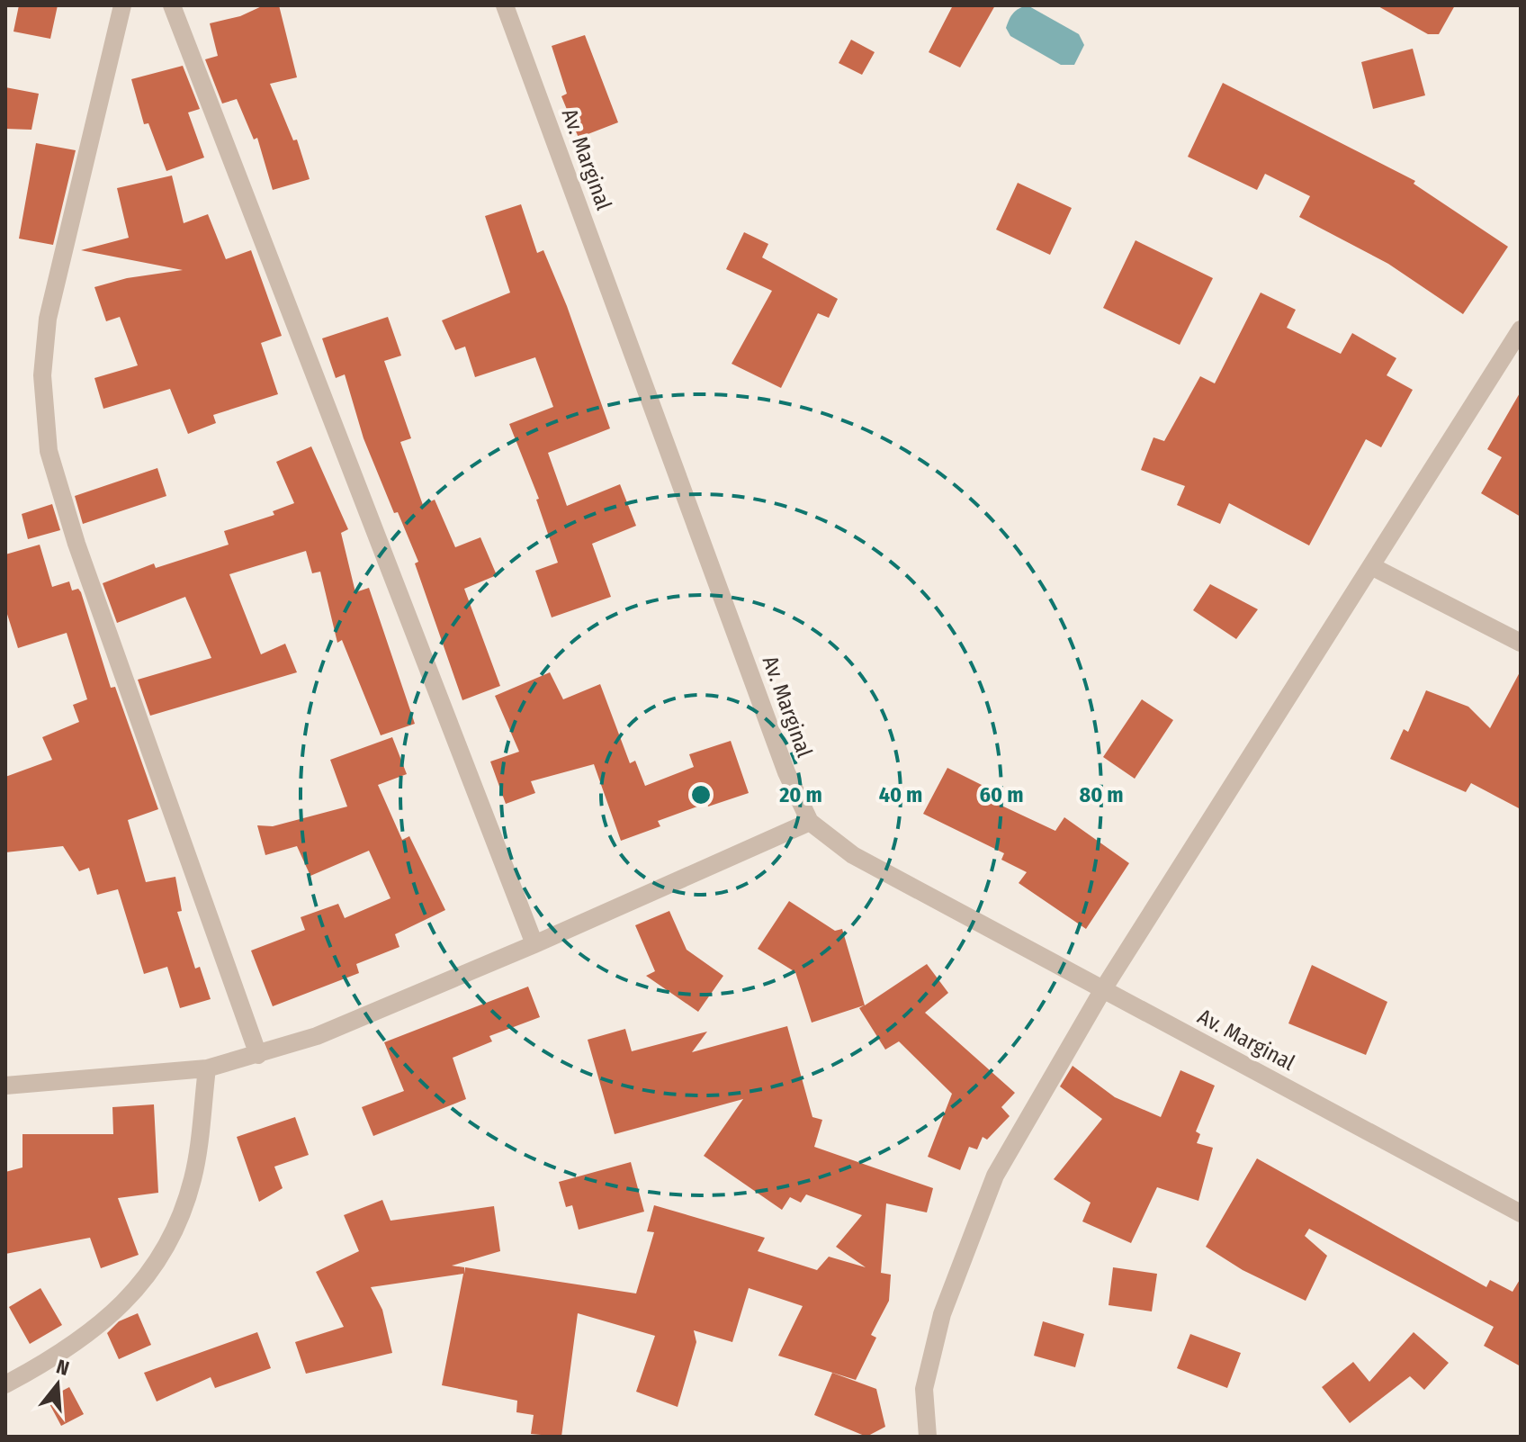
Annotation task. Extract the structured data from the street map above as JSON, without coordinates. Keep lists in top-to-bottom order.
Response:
{
  "streets": {
    "street": ["Av. Marginal"]
  },
  "north": "top",
  "rings": [
    "20 m",
    "40 m",
    "60 m",
    "80 m"
  ]
}
